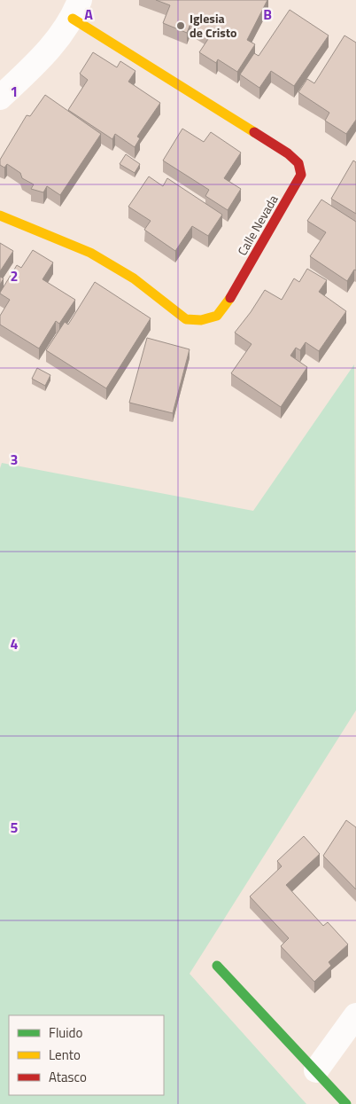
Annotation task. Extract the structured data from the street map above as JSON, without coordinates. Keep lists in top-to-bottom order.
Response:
{
  "streets": {
    "street": ["Calle Nevada"]
  },
  "places": ["Iglesia de Cristo"],
  "legend": ["Fluido", "Lento", "Atasco"],
  "grid": {
    "columns": ["A", "B"],
    "rows": [
      "1",
      "2",
      "3",
      "4",
      "5"
    ]
  }
}
